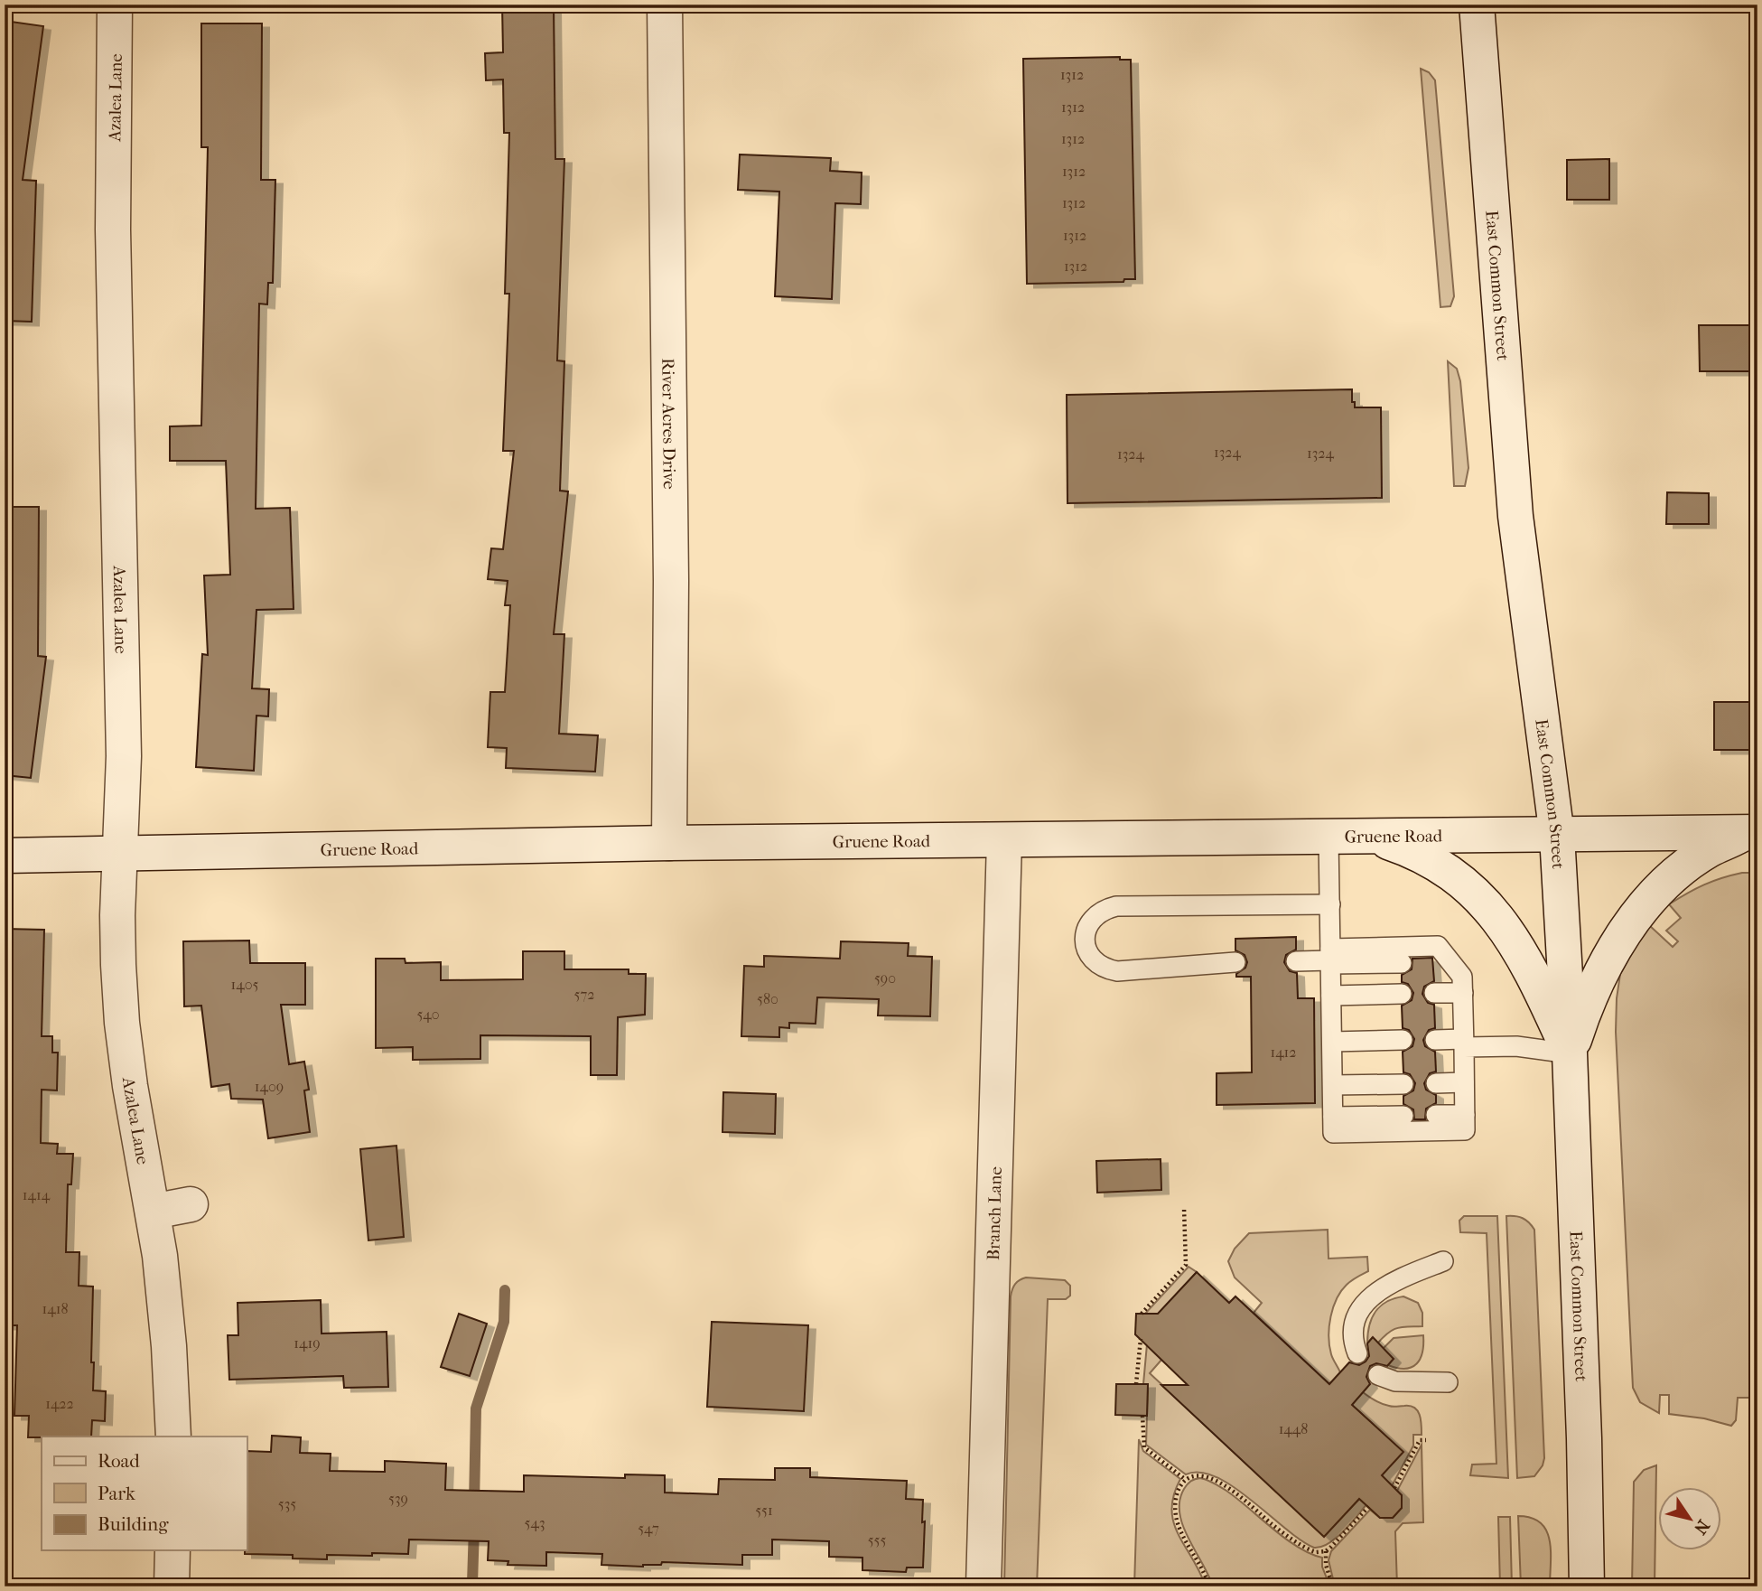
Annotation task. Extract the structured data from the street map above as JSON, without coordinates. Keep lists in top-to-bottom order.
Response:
{
  "streets": {
    "street": [
      "Azalea Lane",
      "East Common Street",
      "River Acres Drive",
      "Gruene Road",
      "Branch Lane"
    ]
  },
  "crossings": [
    ["Azalea Lane", "Gruene Road"],
    ["East Common Street", "Gruene Road"],
    ["River Acres Drive", "Gruene Road"],
    ["Gruene Road", "Branch Lane"]
  ],
  "house_numbers": [
    "1312",
    "1312",
    "1312",
    "1312",
    "1312",
    "1312",
    "1312",
    "1324",
    "1324",
    "1324",
    "590",
    "1405",
    "572",
    "580",
    "540",
    "1412",
    "1409",
    "1414",
    "1418",
    "1419",
    "1422",
    "1448",
    "539",
    "535",
    "551",
    "543",
    "547",
    "555"
  ],
  "legend": ["Road", "Park", "Building"],
  "north": "bottom right"
}
